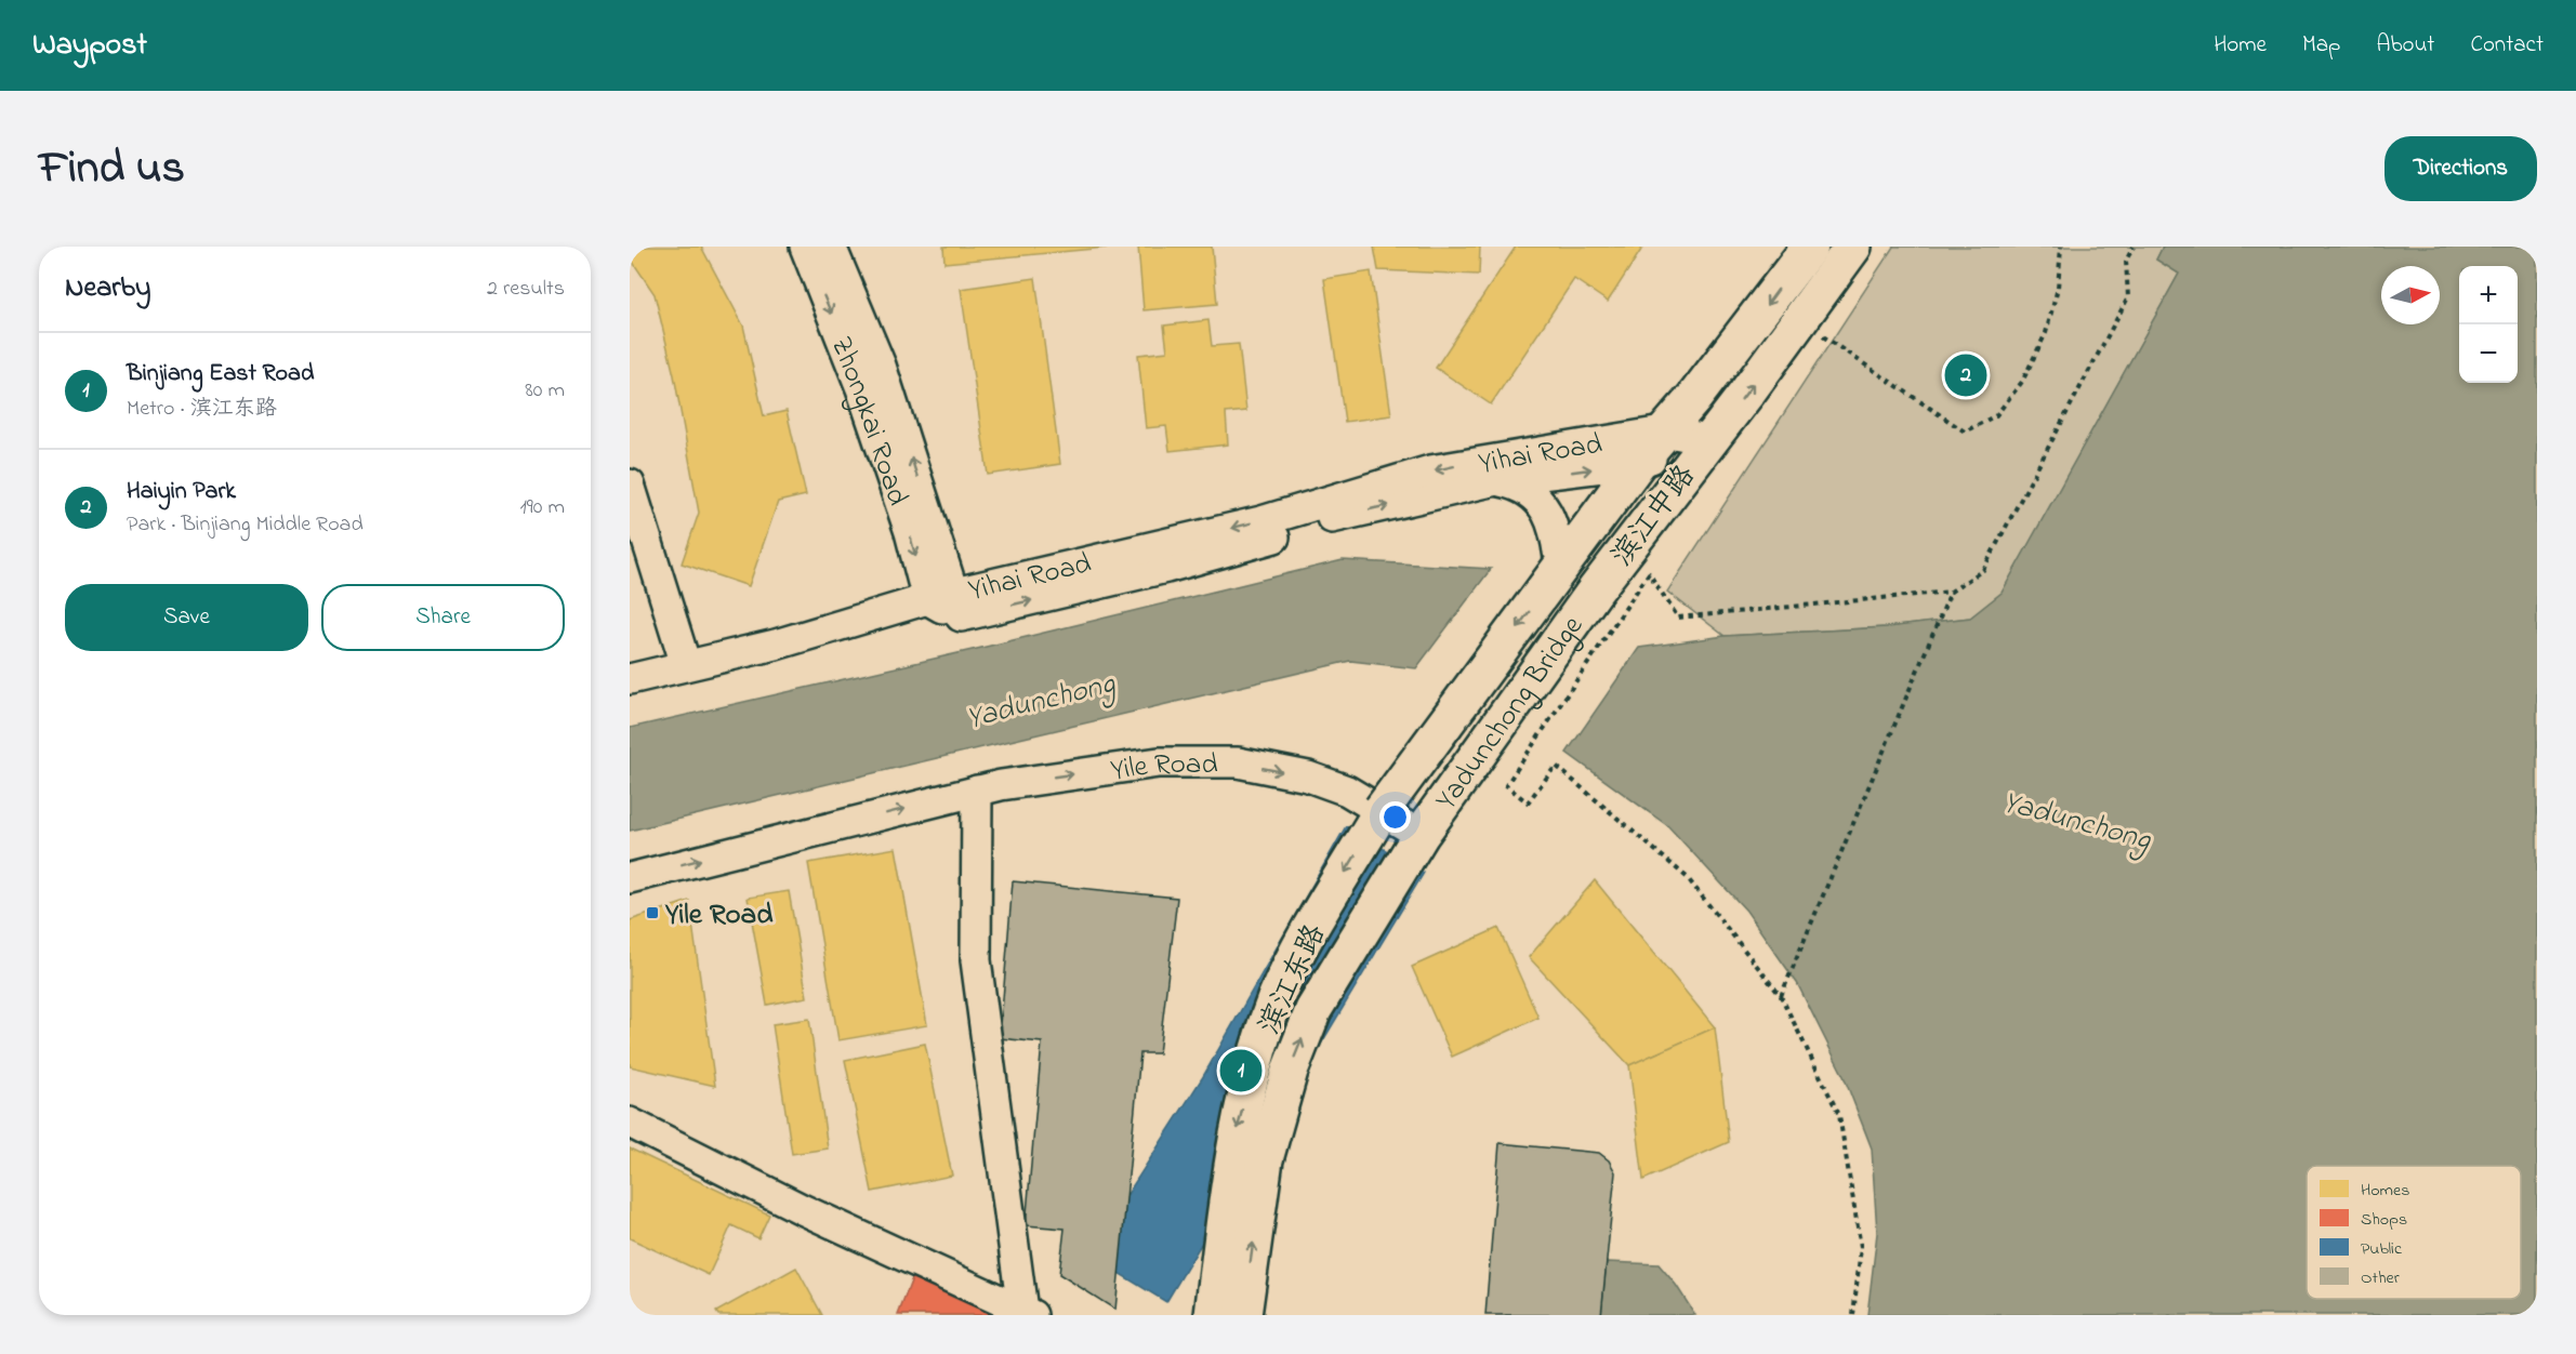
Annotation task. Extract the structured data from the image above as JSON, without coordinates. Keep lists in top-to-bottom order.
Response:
{
  "streets": {
    "main road": ["滨江中路", "Yadunchong Bridge", "滨江东路"],
    "street": ["Zhongkai Road", "Yihai Road", "Yile Road"]
  },
  "crossings": [
    ["Zhongkai Road", "Yihai Road"],
    ["Yihai Road", "滨江中路"],
    ["滨江中路", "Yadunchong Bridge"],
    ["Yadunchong Bridge", "Yile Road"],
    ["Yadunchong Bridge", "滨江东路"],
    ["Yile Road", "滨江东路"]
  ],
  "one_way": ["Yile Road"],
  "water": ["Yadunchong"],
  "places": {
    "transit": ["Yile Road"]
  },
  "legend": [
    "Homes",
    "Shops",
    "Public",
    "Other"
  ],
  "north": "right",
  "page": {
    "header": "Waypost",
    "nav": [
      "Home",
      "Map",
      "About",
      "Contact"
    ],
    "title": "Find us",
    "buttons": [
      "Directions",
      ["Save", "Share"]
    ],
    "heading": ["Nearby", "2 results"],
    "map_buttons": ["+", "−"],
    "list": [
      {
        "mark": "1",
        "name": "Binjiang East Road",
        "note": "Metro · 滨江东路",
        "value": "80 m"
      },
      {
        "mark": "2",
        "name": "Haiyin Park",
        "note": "Park · Binjiang Middle Road",
        "value": "190 m"
      }
    ],
    "pins": ["2", "1"]
  }
}
